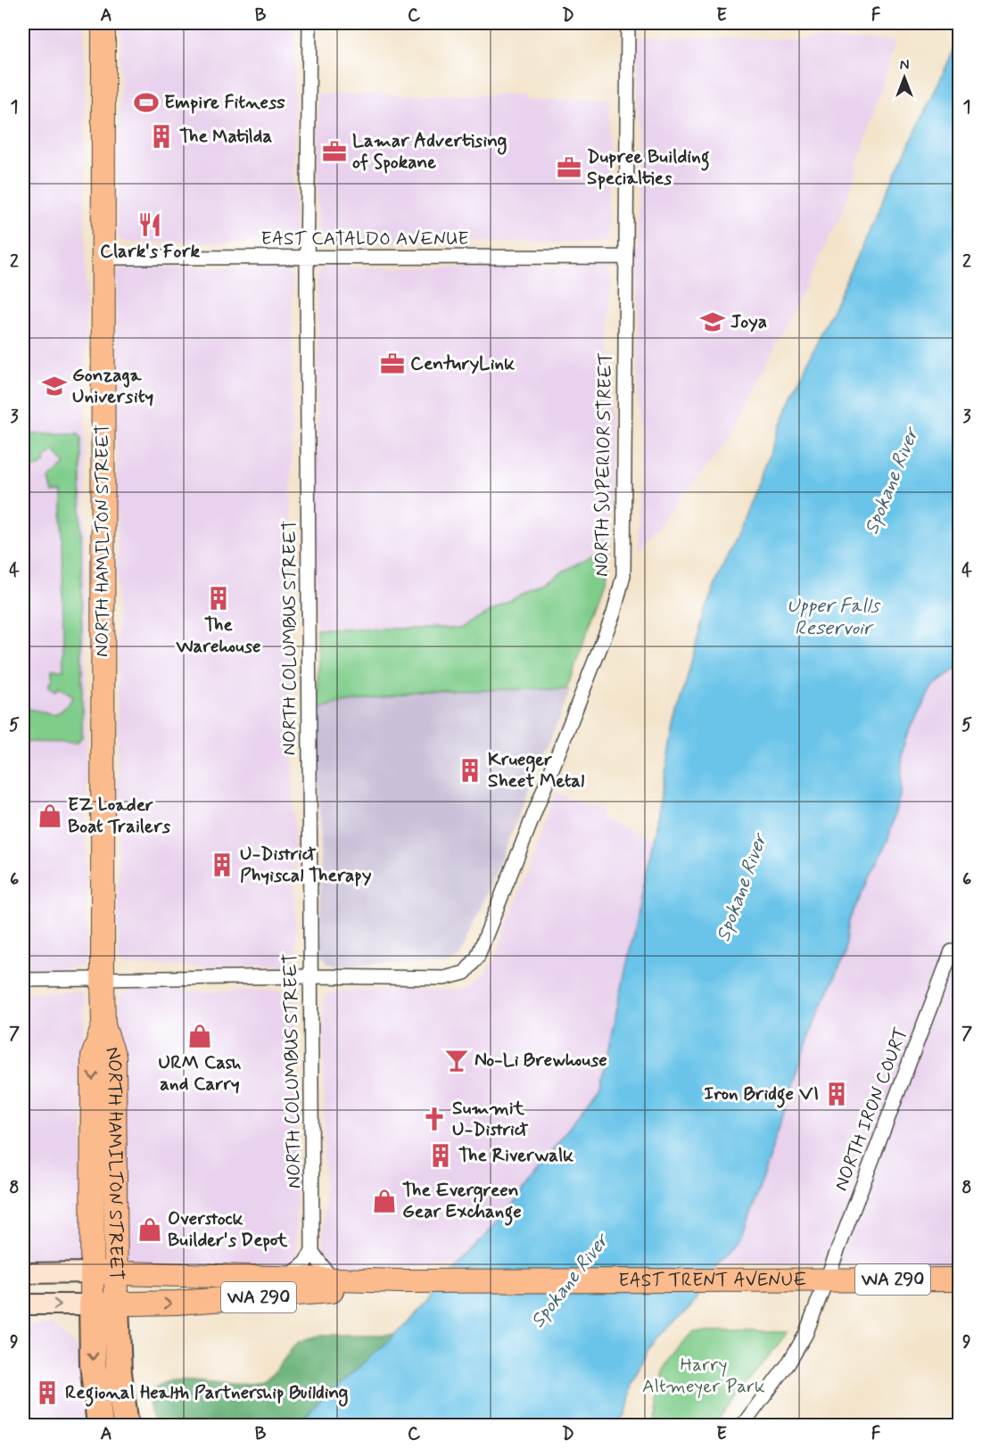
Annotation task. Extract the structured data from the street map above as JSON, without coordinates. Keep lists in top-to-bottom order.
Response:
{
  "streets": {
    "main road": ["NORTH HAMILTON STREET", "WA 290", "EAST TRENT AVENUE"],
    "street": [
      "EAST CATALDO AVENUE",
      "NORTH SUPERIOR STREET",
      "NORTH COLUMBUS STREET",
      "NORTH IRON COURT"
    ]
  },
  "crossings": [
    ["EAST CATALDO AVENUE", "NORTH SUPERIOR STREET"],
    ["EAST CATALDO AVENUE", "NORTH HAMILTON STREET"],
    ["EAST CATALDO AVENUE", "NORTH COLUMBUS STREET"],
    ["NORTH SUPERIOR STREET", "NORTH COLUMBUS STREET"],
    ["NORTH HAMILTON STREET", "EAST TRENT AVENUE"],
    ["NORTH IRON COURT", "EAST TRENT AVENUE"]
  ],
  "water": ["Spokane River", "Upper Falls Reservoir"],
  "parks": ["Harry Altmeyer Park"],
  "places": {
    "sports": ["Empire Fitness"],
    "building": [
      "The Matilda",
      "The Warehouse",
      "Krueger Sheet Metal",
      "U-District Phyiscal Therapy",
      "Iron Bridge VI",
      "The Riverwalk",
      "Regional Health Partnership Building"
    ],
    "office": ["Lamar Advertising of Spokane", "Dupree Building Specialties", "CenturyLink"],
    "restaurant": ["Clark's Fork"],
    "school or university": ["Joya", "Gonzaga University"],
    "shop": [
      "EZ Loader Boat Trailers",
      "URM Cash and Carry",
      "The Evergreen Gear Exchange",
      "Overstock Builder's Depot"
    ],
    "bar": ["No-Li Brewhouse"],
    "church": ["Summit U-District"]
  },
  "north": "top",
  "grid": {
    "columns": [
      "A",
      "B",
      "C",
      "D",
      "E",
      "F"
    ],
    "rows": [
      "1",
      "2",
      "3",
      "4",
      "5",
      "6",
      "7",
      "8",
      "9"
    ]
  }
}
